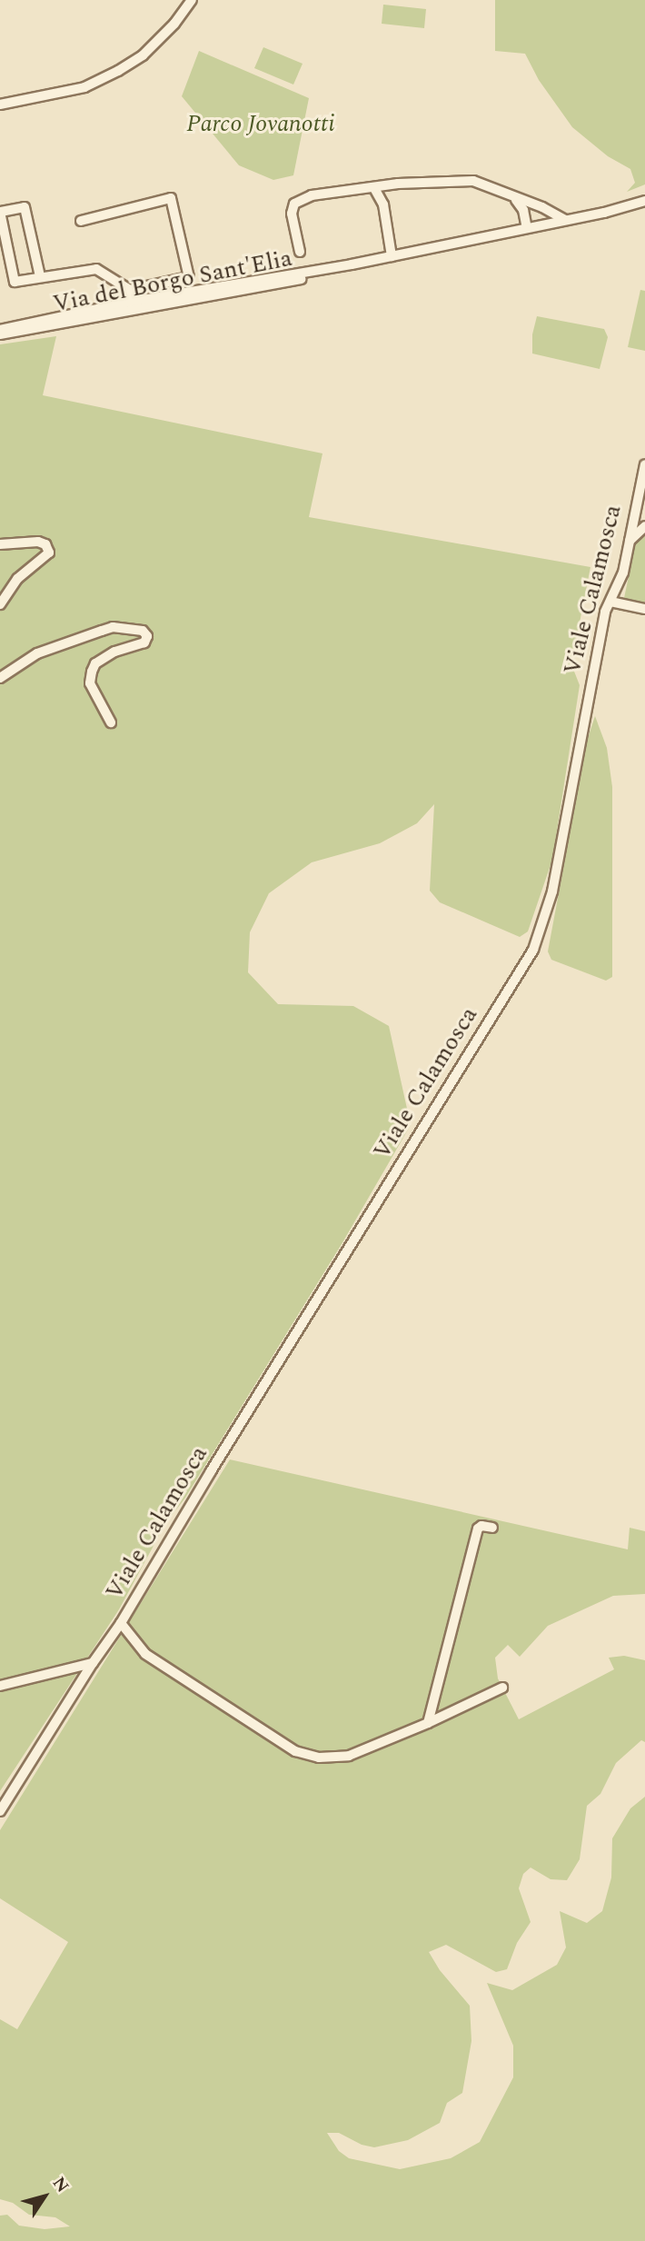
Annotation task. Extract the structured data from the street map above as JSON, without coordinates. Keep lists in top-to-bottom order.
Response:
{
  "streets": {
    "street": ["Via del Borgo Sant'Elia", "Viale Calamosca"]
  },
  "parks": ["Parco Jovanotti"],
  "north": "top right"
}
